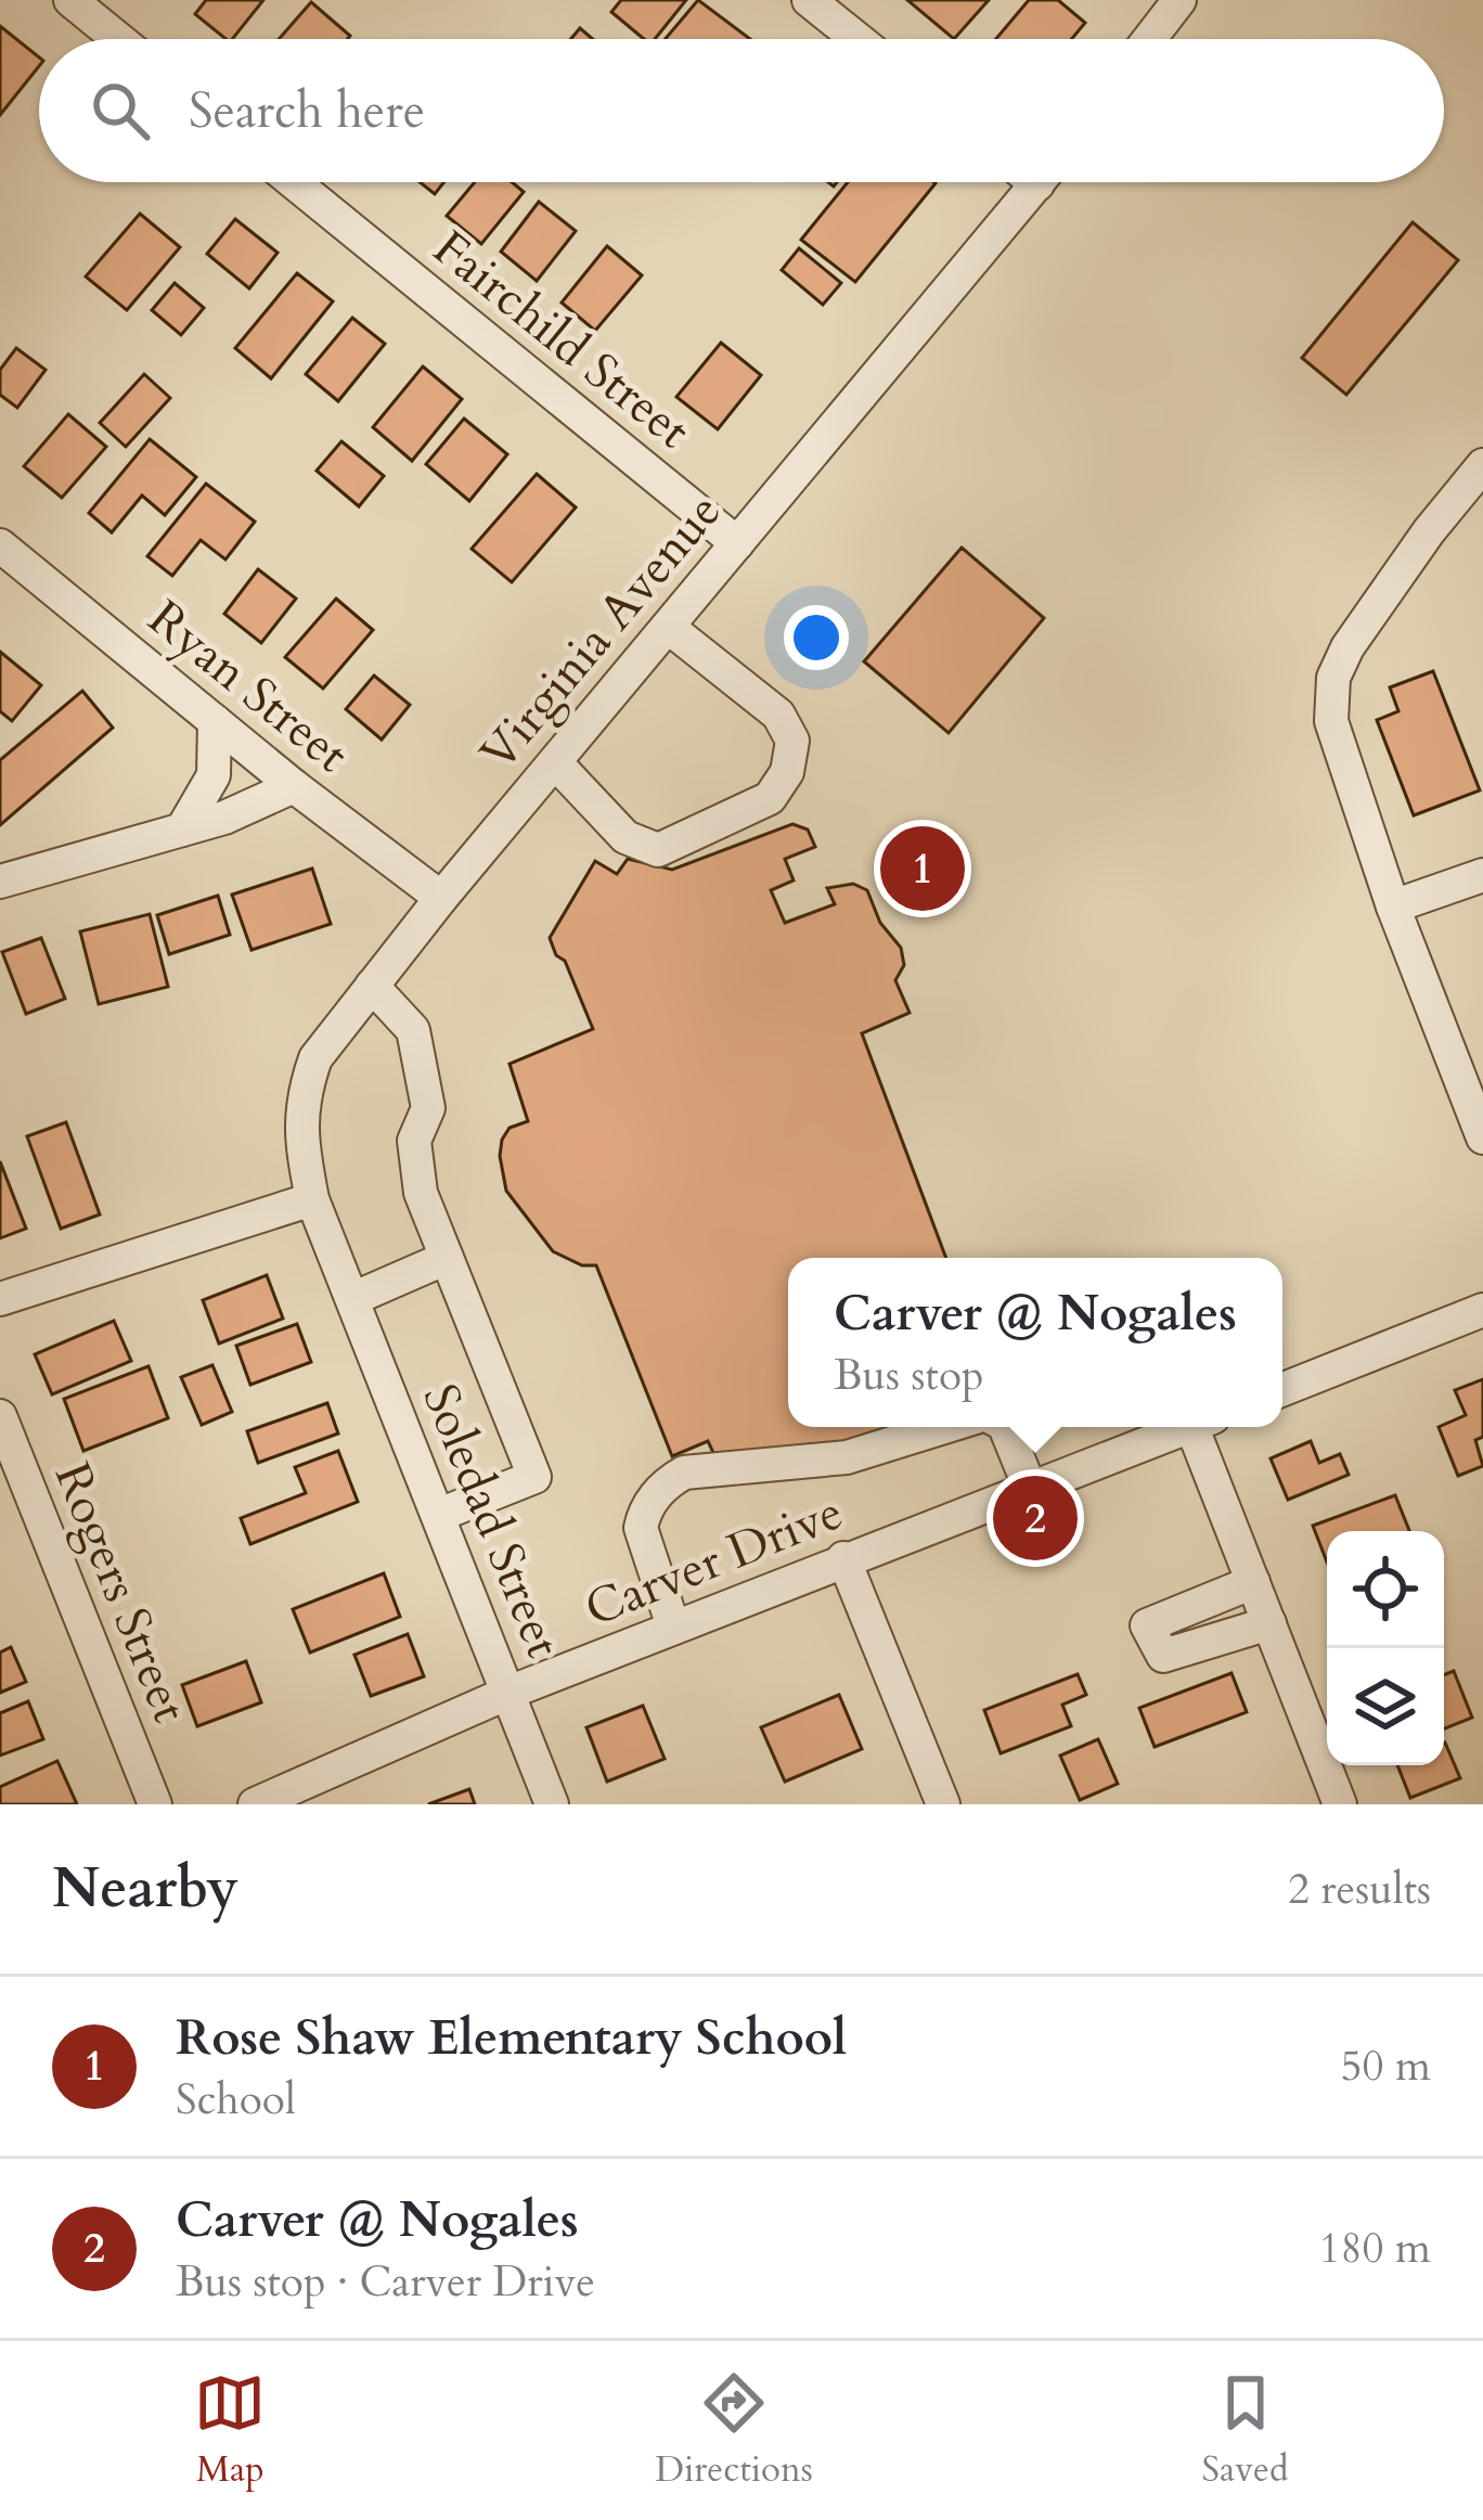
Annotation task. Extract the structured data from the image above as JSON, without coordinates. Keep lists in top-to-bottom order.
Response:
{
  "streets": {
    "street": [
      "Fairchild Street",
      "Virginia Avenue",
      "Ryan Street",
      "Soledad Street",
      "Carver Drive",
      "Rogers Street"
    ]
  },
  "crossings": [
    ["Fairchild Street", "Virginia Avenue"],
    ["Virginia Avenue", "Ryan Street"],
    ["Virginia Avenue", "Soledad Street"],
    ["Soledad Street", "Carver Drive"]
  ],
  "page": {
    "search": "Search here",
    "pins": ["1", "2"],
    "popup": ["Carver @ Nogales", "Bus stop"],
    "heading": ["Nearby", "2 results"],
    "list": [
      {
        "mark": "1",
        "name": "Rose Shaw Elementary School",
        "note": "School",
        "value": "50 m"
      },
      {
        "mark": "2",
        "name": "Carver @ Nogales",
        "note": "Bus stop · Carver Drive",
        "value": "180 m"
      }
    ],
    "nav": ["Map", "Directions", "Saved"]
  }
}
